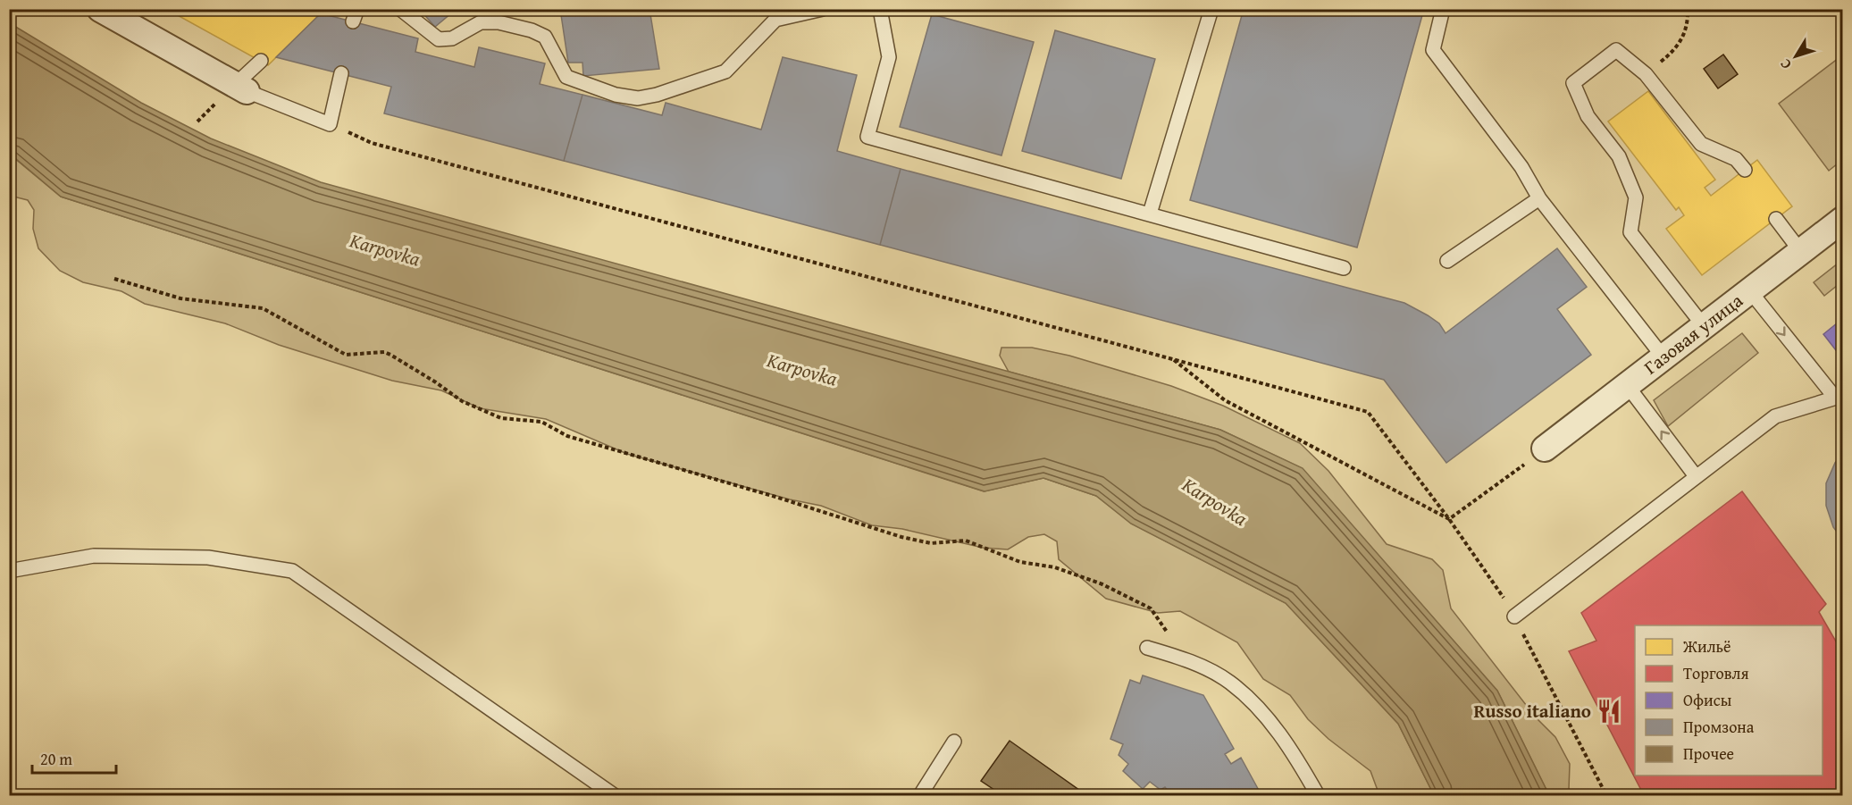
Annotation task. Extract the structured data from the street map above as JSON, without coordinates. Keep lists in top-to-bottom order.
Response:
{
  "streets": {
    "street": ["Газовая улица"]
  },
  "water": ["Karpovka"],
  "places": {
    "restaurant": ["Russo italiano"]
  },
  "legend": [
    "Жильё",
    "Торговля",
    "Офисы",
    "Промзона",
    "Прочее"
  ],
  "scale_bar": "20 m",
  "north": "bottom left"
}
